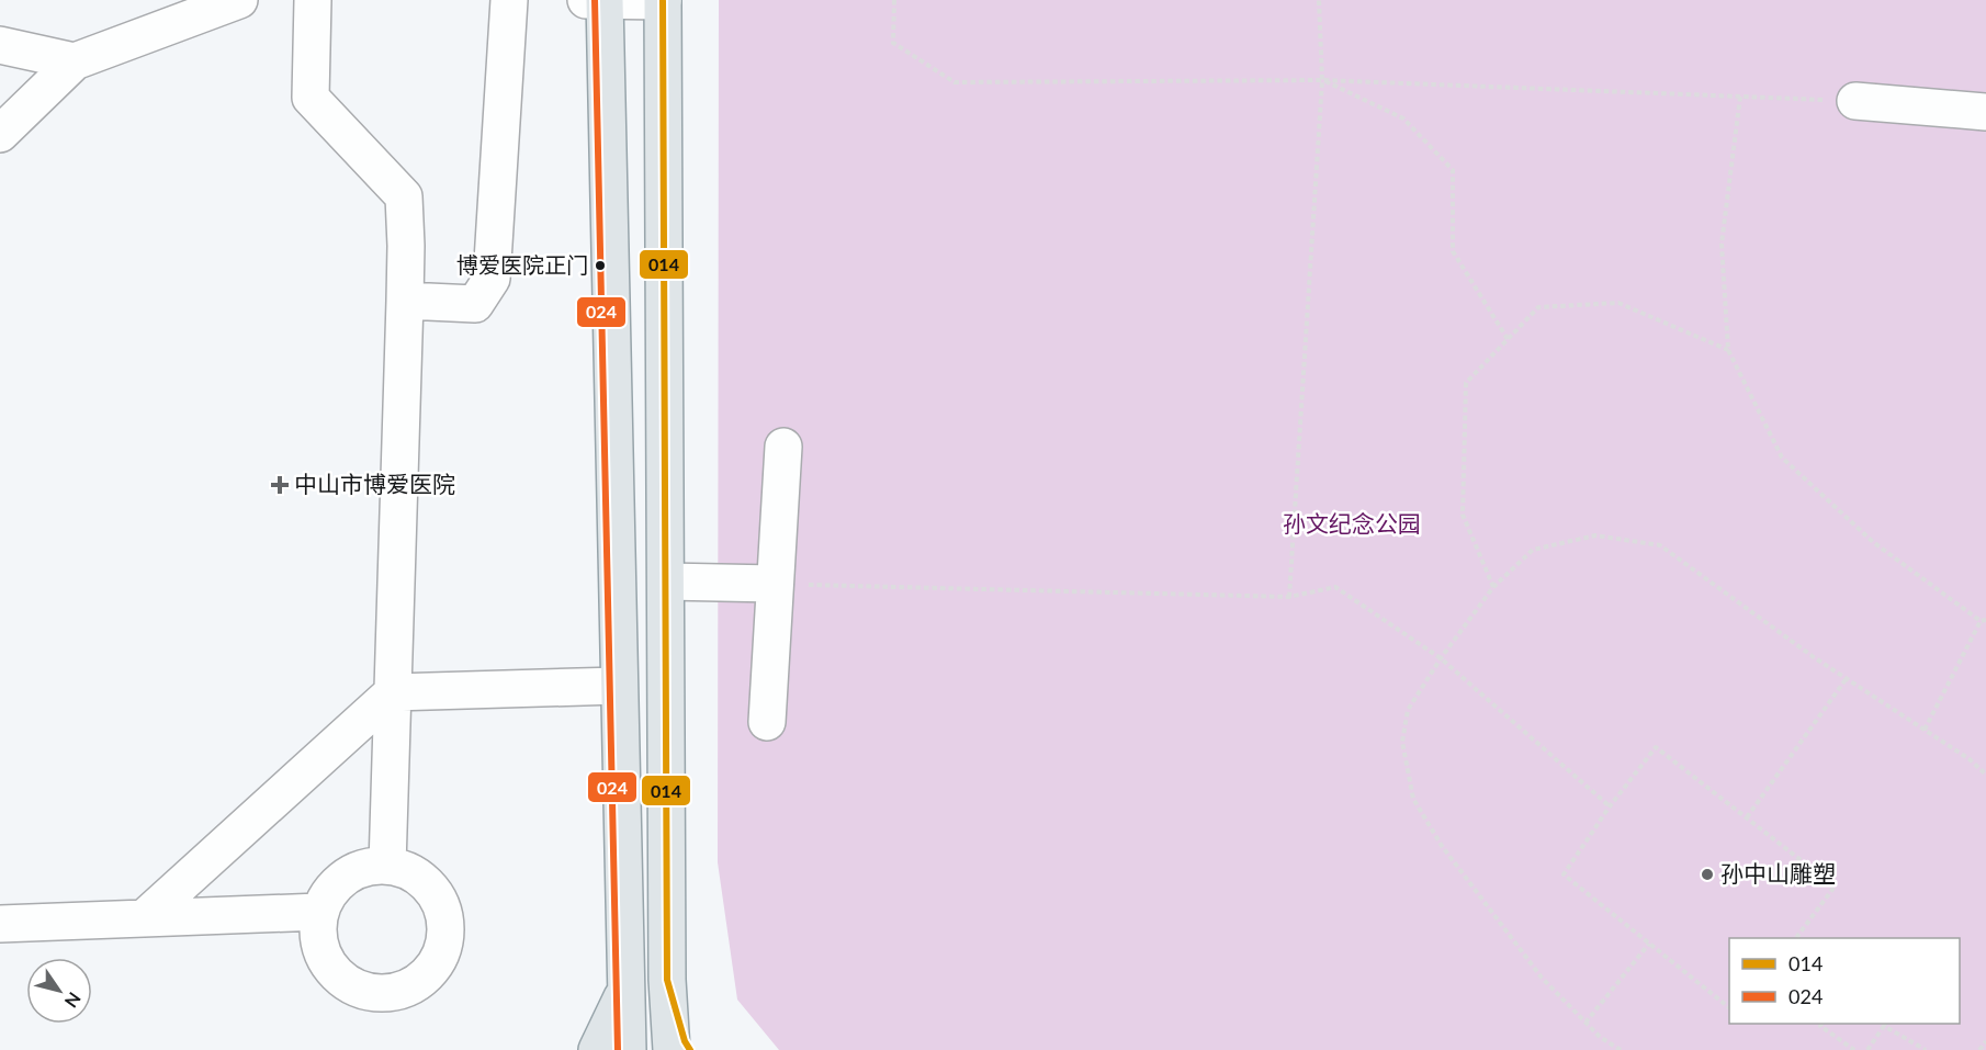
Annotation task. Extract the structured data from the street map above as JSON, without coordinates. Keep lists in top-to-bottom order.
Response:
{
  "parks": ["孙文纪念公园"],
  "places": {
    "other": ["博爱医院正门", "孙中山雕塑"],
    "health": ["中山市博爱医院"]
  },
  "lines": ["transit line 024", "transit line 014"],
  "legend": ["014", "024"],
  "north": "bottom right"
}
